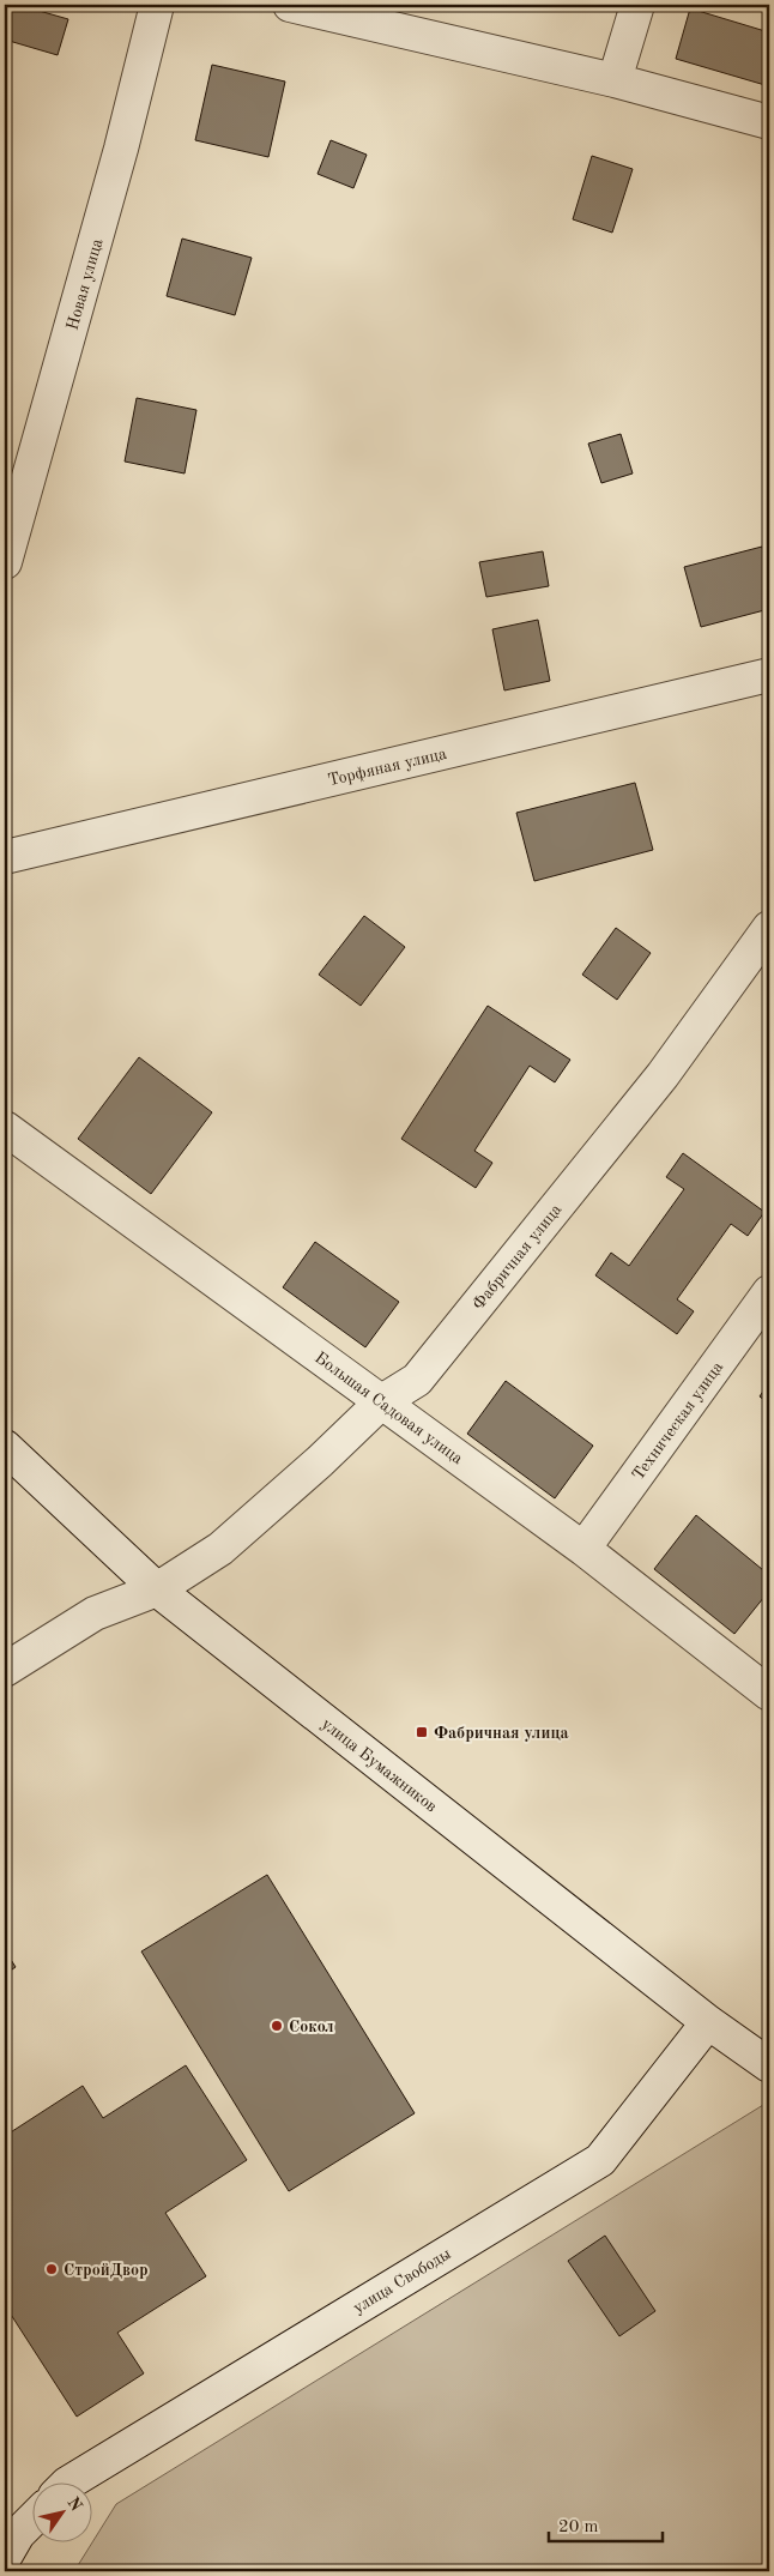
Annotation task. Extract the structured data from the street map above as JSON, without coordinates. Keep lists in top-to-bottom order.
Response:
{
  "streets": {
    "street": [
      "Новая улица",
      "Торфяная улица",
      "Фабричная улица",
      "Большая Садовая улица",
      "Техническая улица",
      "улица Бумажников",
      "улица Свободы"
    ]
  },
  "crossings": [
    ["Фабричная улица", "Большая Садовая улица"],
    ["Фабричная улица", "улица Бумажников"],
    ["Большая Садовая улица", "Техническая улица"],
    ["улица Бумажников", "улица Свободы"]
  ],
  "places": {
    "transit": ["Фабричная улица"],
    "other": ["Сокол", "СтройДвор"]
  },
  "scale_bar": "20 m",
  "north": "top right"
}
